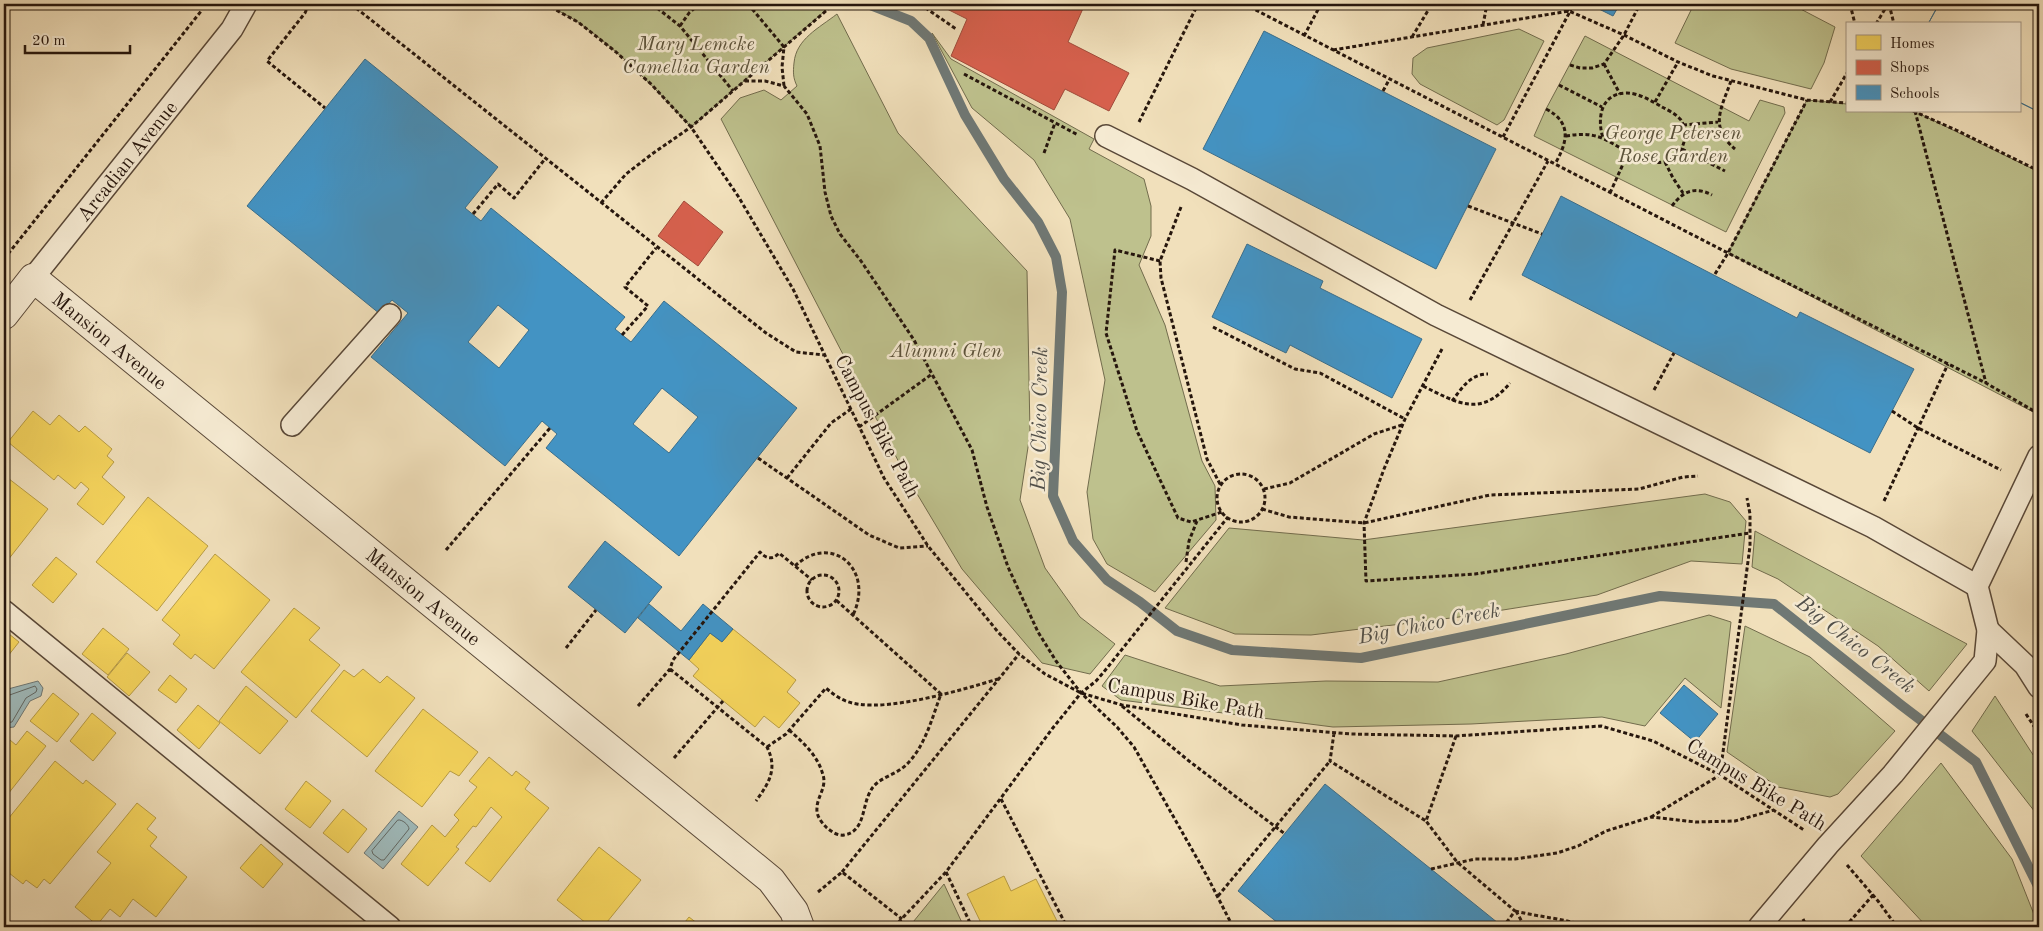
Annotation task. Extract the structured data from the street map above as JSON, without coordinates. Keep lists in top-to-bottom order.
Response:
{
  "streets": {
    "street": ["Arcadian Avenue", "Mansion Avenue"],
    "path": ["Campus Bike Path"]
  },
  "crossings": [
    ["Arcadian Avenue", "Mansion Avenue"]
  ],
  "water": ["Big Chico Creek"],
  "parks": ["Mary Lemcke Camellia Garden", "George Petersen Rose Garden", "Alumni Glen"],
  "legend": ["Homes", "Shops", "Schools"],
  "scale_bar": "20 m"
}
